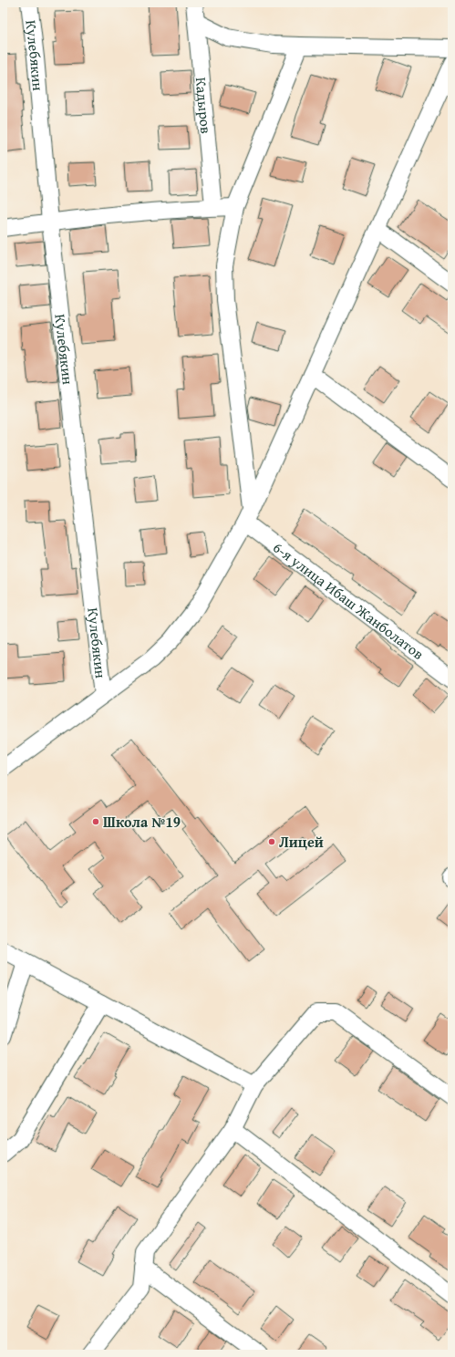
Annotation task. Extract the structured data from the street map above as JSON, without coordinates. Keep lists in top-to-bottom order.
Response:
{
  "streets": {
    "street": ["Кулебякин", "Кадыров", "6-я улица Ибаш Жанболатов"]
  },
  "places": ["Школа №19", "Лицей"]
}
